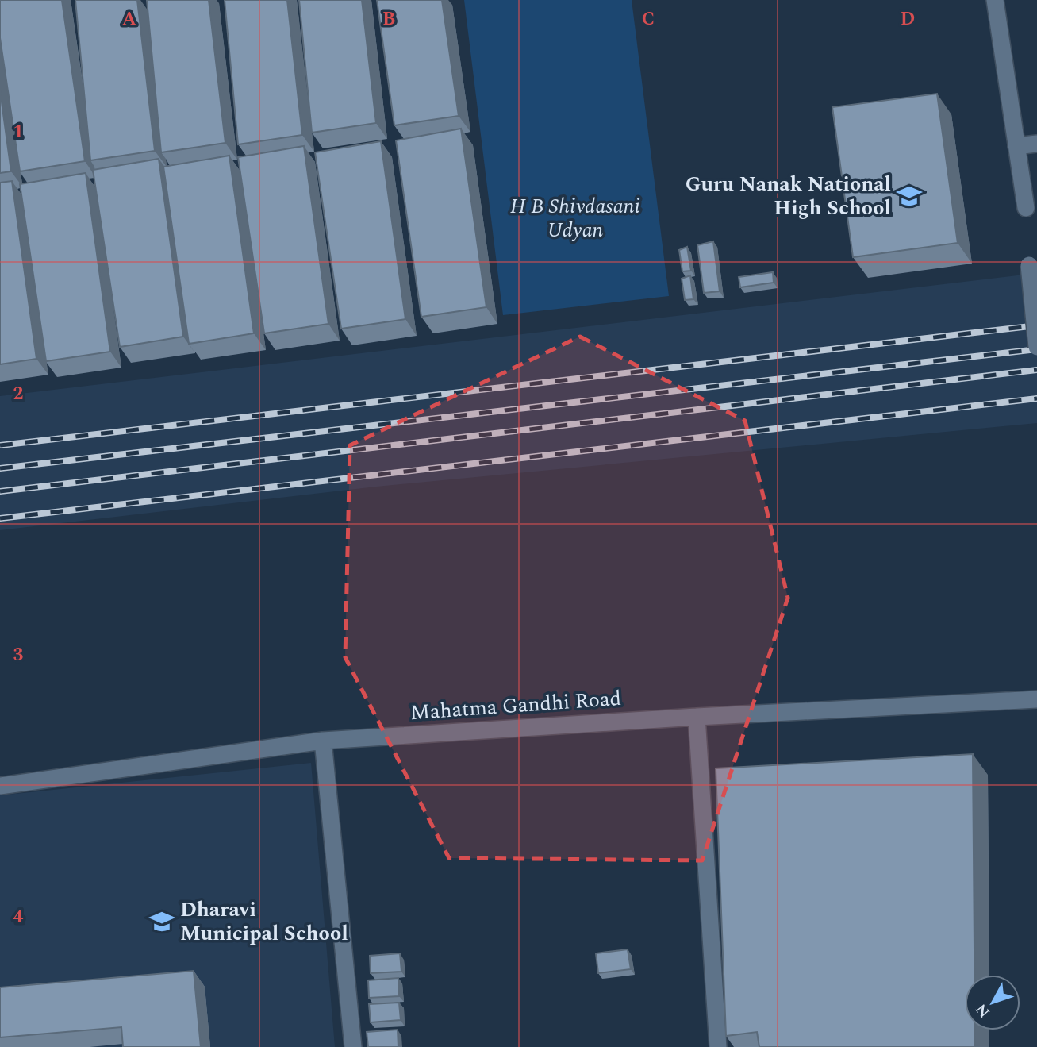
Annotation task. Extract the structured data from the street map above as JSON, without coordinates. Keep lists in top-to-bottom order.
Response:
{
  "streets": {
    "street": ["Mahatma Gandhi Road"]
  },
  "parks": ["H B Shivdasani Udyan"],
  "places": {
    "school or university": ["Guru Nanak National High School", "Dharavi Municipal School"]
  },
  "north": "bottom left",
  "grid": {
    "columns": [
      "A",
      "B",
      "C",
      "D"
    ],
    "rows": [
      "1",
      "2",
      "3",
      "4"
    ]
  }
}
